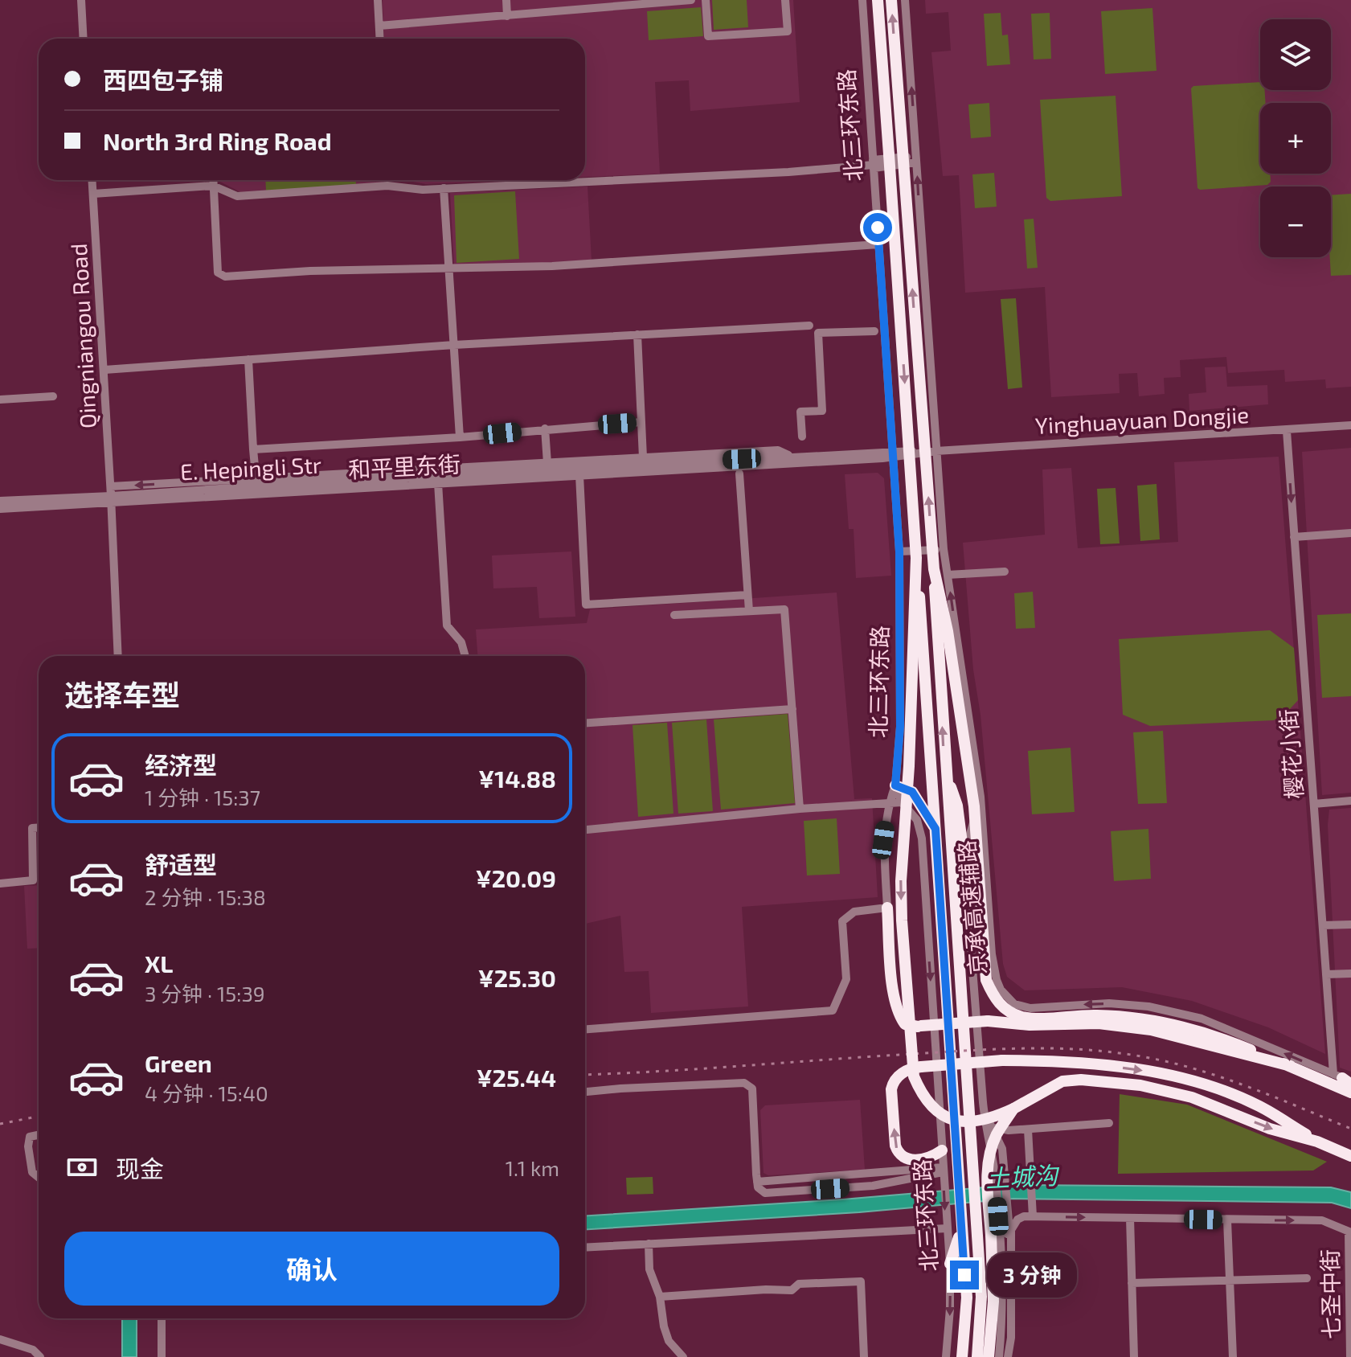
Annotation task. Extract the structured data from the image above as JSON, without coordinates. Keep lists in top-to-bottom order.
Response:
{
  "streets": {
    "street": [
      "北三环东路",
      "Qingniangou Road",
      "Yinghuayuan Dongjie",
      "和平里东街",
      "E. Hepingli Str",
      "樱花小街",
      "京承高速辅路",
      "七圣中街"
    ]
  },
  "crossings": [
    ["北三环东路", "Yinghuayuan Dongjie"],
    ["北三环东路", "E. Hepingli Str"],
    ["Qingniangou Road", "和平里东街"],
    ["Qingniangou Road", "E. Hepingli Str"],
    ["Yinghuayuan Dongjie", "E. Hepingli Str"],
    ["Yinghuayuan Dongjie", "樱花小街"],
    ["和平里东街", "E. Hepingli Str"],
    ["樱花小街", "京承高速辅路"]
  ],
  "one_way": ["京承高速辅路"],
  "water": ["土城沟"],
  "page": {
    "map_buttons": ["+", "−"],
    "banner": ["西四包子铺", "North 3rd Ring Road"],
    "heading": "选择车型",
    "list": [
      {
        "name": "经济型",
        "note": "1 分钟 · 15:37",
        "value": "¥14.88"
      },
      {
        "name": "舒适型",
        "note": "2 分钟 · 15:38",
        "value": "¥20.09"
      },
      {
        "name": "XL",
        "note": "3 分钟 · 15:39",
        "value": "¥25.30"
      },
      {
        "name": "Green",
        "note": "4 分钟 · 15:40",
        "value": "¥25.44"
      }
    ],
    "pay": ["现金", "1.1 km"],
    "buttons": "确认",
    "bubble": "3 分钟"
  }
}
